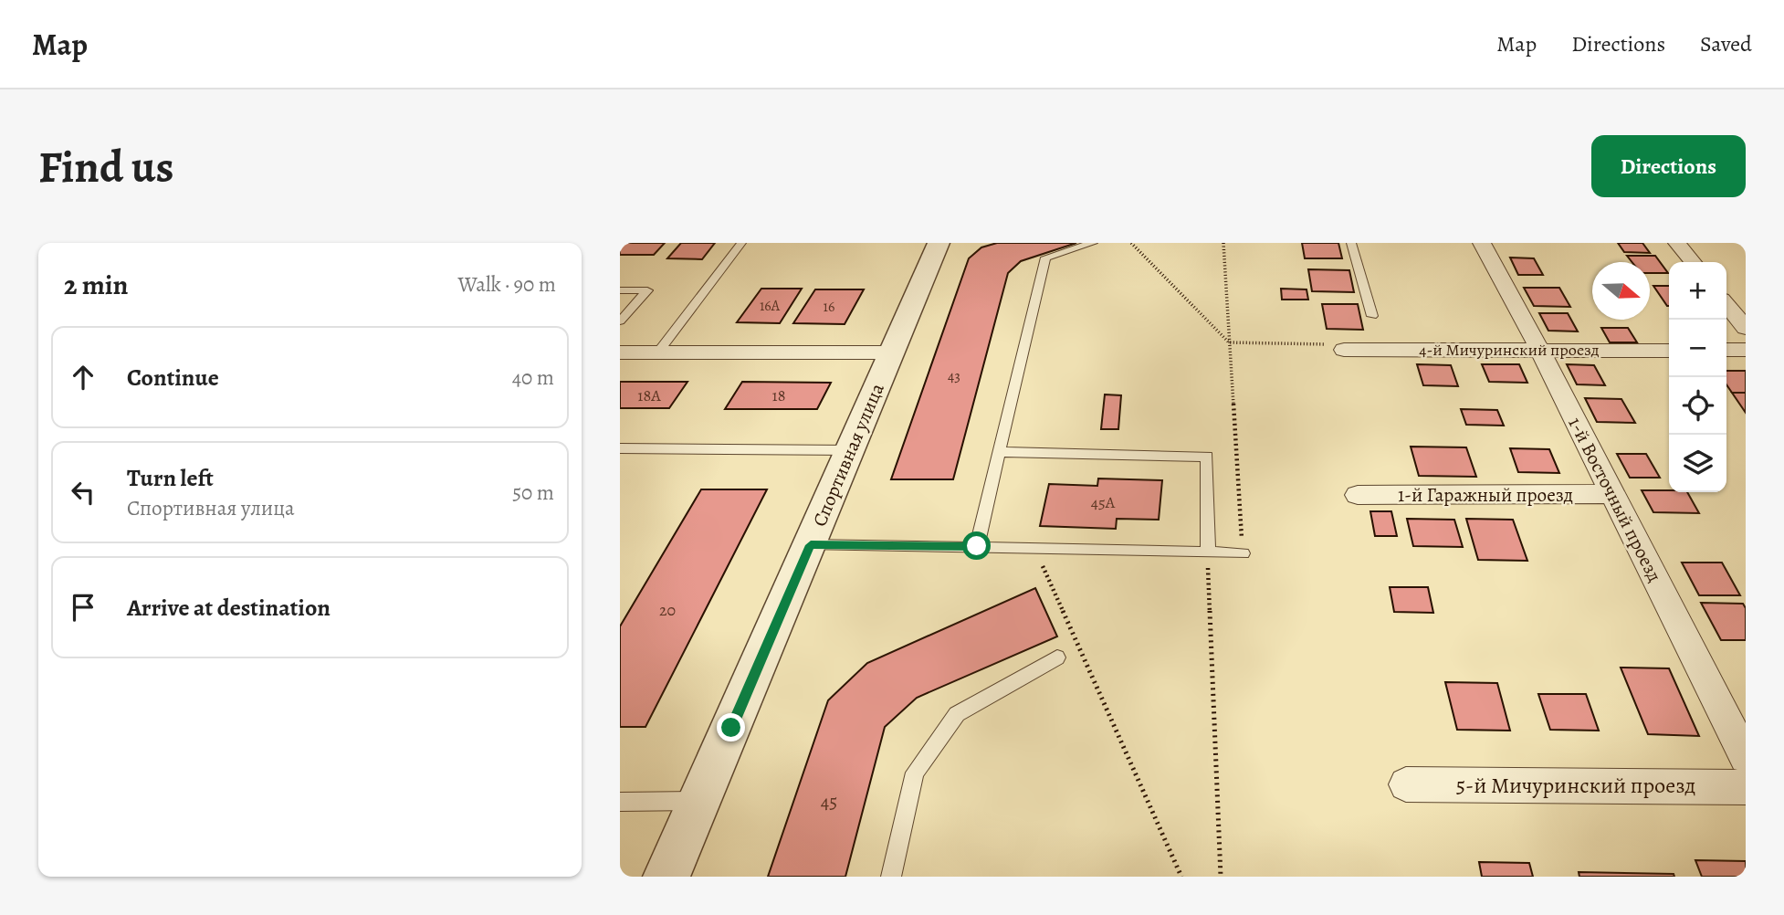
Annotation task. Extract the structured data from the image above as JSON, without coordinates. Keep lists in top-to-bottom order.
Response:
{
  "streets": {
    "street": [
      "4-й Мичуринский проезд",
      "Спортивная улица",
      "1-й Гаражный проезд",
      "1-й Восточный проезд",
      "5-й Мичуринский проезд"
    ]
  },
  "crossings": [
    ["4-й Мичуринский проезд", "1-й Восточный проезд"],
    ["1-й Гаражный проезд", "1-й Восточный проезд"]
  ],
  "house_numbers": [
    "16А",
    "16",
    "43",
    "18А",
    "18",
    "45А",
    "20",
    "45"
  ],
  "north": "right",
  "page": {
    "header": "Map",
    "nav": ["Map", "Directions", "Saved"],
    "buttons": "Directions",
    "title": "Find us",
    "heading": ["2 min", "Walk · 90 m"],
    "map_buttons": ["+", "−"],
    "list": [
      ["Continue", "40 m"],
      ["Turn left", "Спортивная улица", "50 m"],
      "Arrive at destination"
    ]
  }
}
